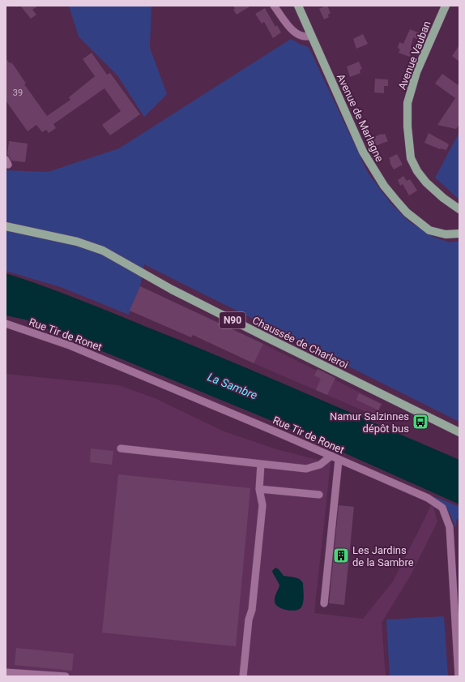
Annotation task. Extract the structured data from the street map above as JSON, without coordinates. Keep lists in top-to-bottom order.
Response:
{
  "streets": {
    "main road": [
      "Avenue Vauban",
      "Avenue de Marlagne",
      "N90",
      "Chaussée de Charleroi"
    ],
    "street": ["Rue Tir de Ronet"]
  },
  "water": ["La Sambre"],
  "places": {
    "bus stop": ["Namur Salzinnes dépôt bus"],
    "building": ["Les Jardins de la Sambre"]
  },
  "house_numbers": ["39"]
}
